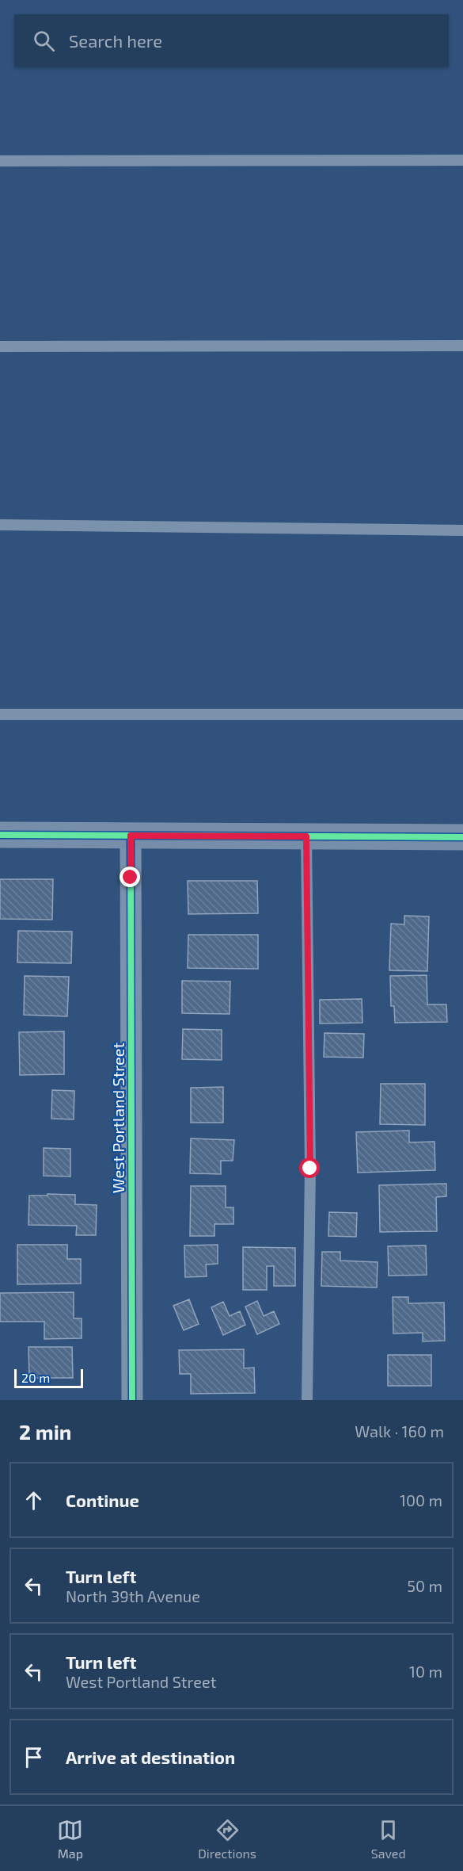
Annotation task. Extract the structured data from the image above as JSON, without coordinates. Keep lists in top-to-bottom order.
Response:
{
  "streets": {
    "street": ["West Portland Street"]
  },
  "scale_bar": "20 m",
  "page": {
    "search": "Search here",
    "scale": "20 m",
    "heading": ["2 min", "Walk · 160 m"],
    "list": [
      ["Continue", "100 m"],
      ["Turn left", "North 39th Avenue", "50 m"],
      ["Turn left", "West Portland Street", "10 m"],
      "Arrive at destination"
    ],
    "nav": ["Map", "Directions", "Saved"]
  }
}
